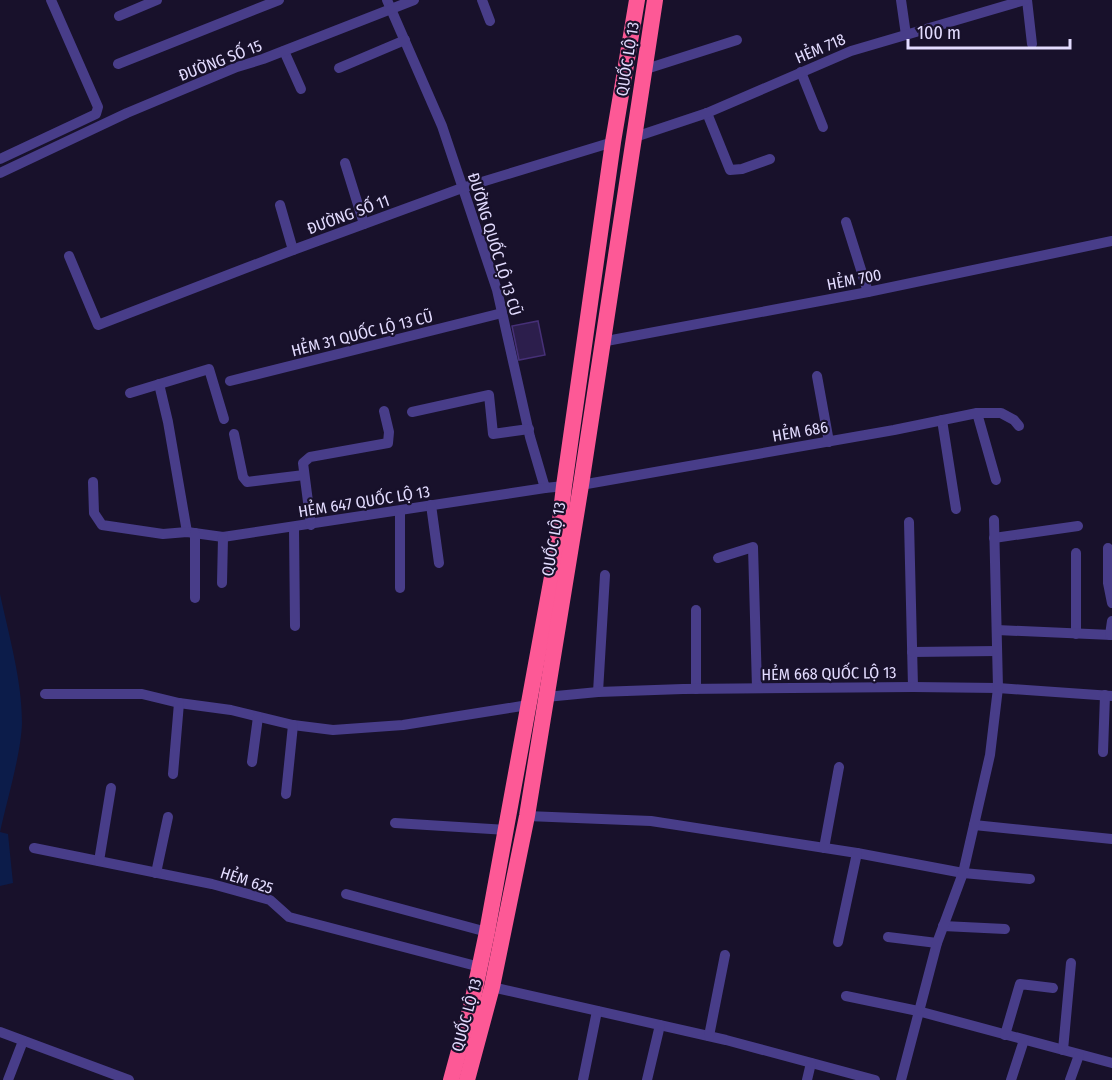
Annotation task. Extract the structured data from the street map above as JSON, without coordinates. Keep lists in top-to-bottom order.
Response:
{
  "streets": {
    "highway": ["QUỐC LỘ 13"],
    "street": [
      "HẺM 718",
      "ĐƯỜNG SỐ 15",
      "ĐƯỜNG SỐ 11",
      "ĐƯỜNG QUỐC LỘ 13 CŨ",
      "HẺM 700",
      "HẺM 31 QUỐC LỘ 13 CŨ",
      "HẺM 686",
      "HẺM 647 QUỐC LỘ 13",
      "HẺM 668 QUỐC LỘ 13",
      "HẺM 625"
    ]
  },
  "crossings": [
    ["HẺM 718", "QUỐC LỘ 13"],
    ["QUỐC LỘ 13", "ĐƯỜNG SỐ 11"],
    ["QUỐC LỘ 13", "HẺM 700"],
    ["QUỐC LỘ 13", "HẺM 686"],
    ["QUỐC LỘ 13", "HẺM 668 QUỐC LỘ 13"],
    ["QUỐC LỘ 13", "HẺM 625"],
    ["ĐƯỜNG SỐ 15", "ĐƯỜNG QUỐC LỘ 13 CŨ"],
    ["ĐƯỜNG SỐ 11", "ĐƯỜNG QUỐC LỘ 13 CŨ"],
    ["ĐƯỜNG QUỐC LỘ 13 CŨ", "HẺM 31 QUỐC LỘ 13 CŨ"],
    ["ĐƯỜNG QUỐC LỘ 13 CŨ", "HẺM 647 QUỐC LỘ 13"]
  ],
  "scale_bar": "100 m"
}
